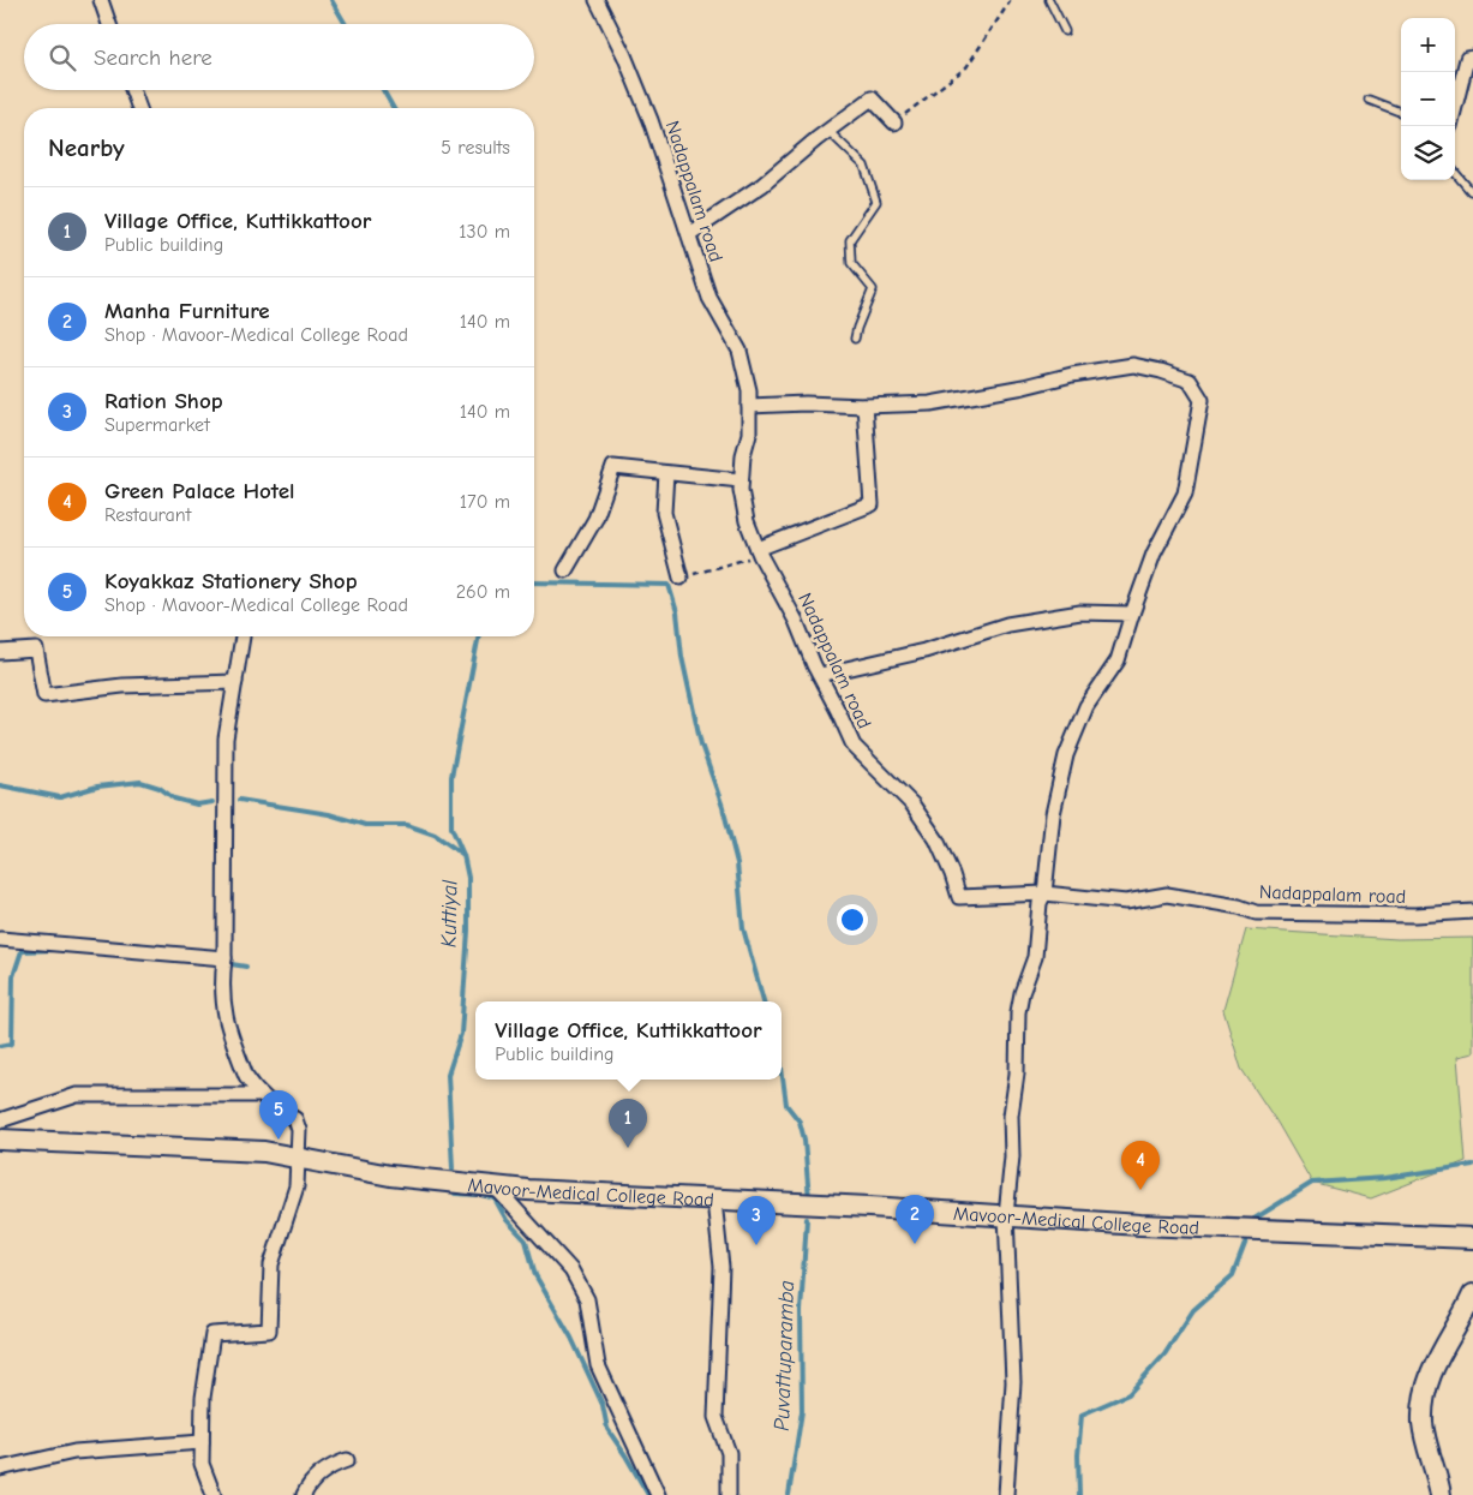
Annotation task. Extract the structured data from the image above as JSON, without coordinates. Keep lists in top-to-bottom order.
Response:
{
  "streets": {
    "main road": ["Mavoor-Medical College Road"],
    "street": ["Nadappalam road"]
  },
  "water": ["Kuttiyal", "Puvattuparamba"],
  "page": {
    "map_buttons": ["+", "−"],
    "search": "Search here",
    "heading": ["Nearby", "5 results"],
    "list": [
      {
        "mark": "1",
        "name": "Village Office, Kuttikkattoor",
        "note": "Public building",
        "value": "130 m"
      },
      {
        "mark": "2",
        "name": "Manha Furniture",
        "note": "Shop · Mavoor-Medical College Road",
        "value": "140 m"
      },
      {
        "mark": "3",
        "name": "Ration Shop",
        "note": "Supermarket",
        "value": "140 m"
      },
      {
        "mark": "4",
        "name": "Green Palace Hotel",
        "note": "Restaurant",
        "value": "170 m"
      },
      {
        "mark": "5",
        "name": "Koyakkaz Stationery Shop",
        "note": "Shop · Mavoor-Medical College Road",
        "value": "260 m"
      }
    ],
    "popup": ["Village Office, Kuttikkattoor", "Public building"],
    "pins": [
      "5",
      "1",
      "4",
      "2",
      "3"
    ]
  }
}
